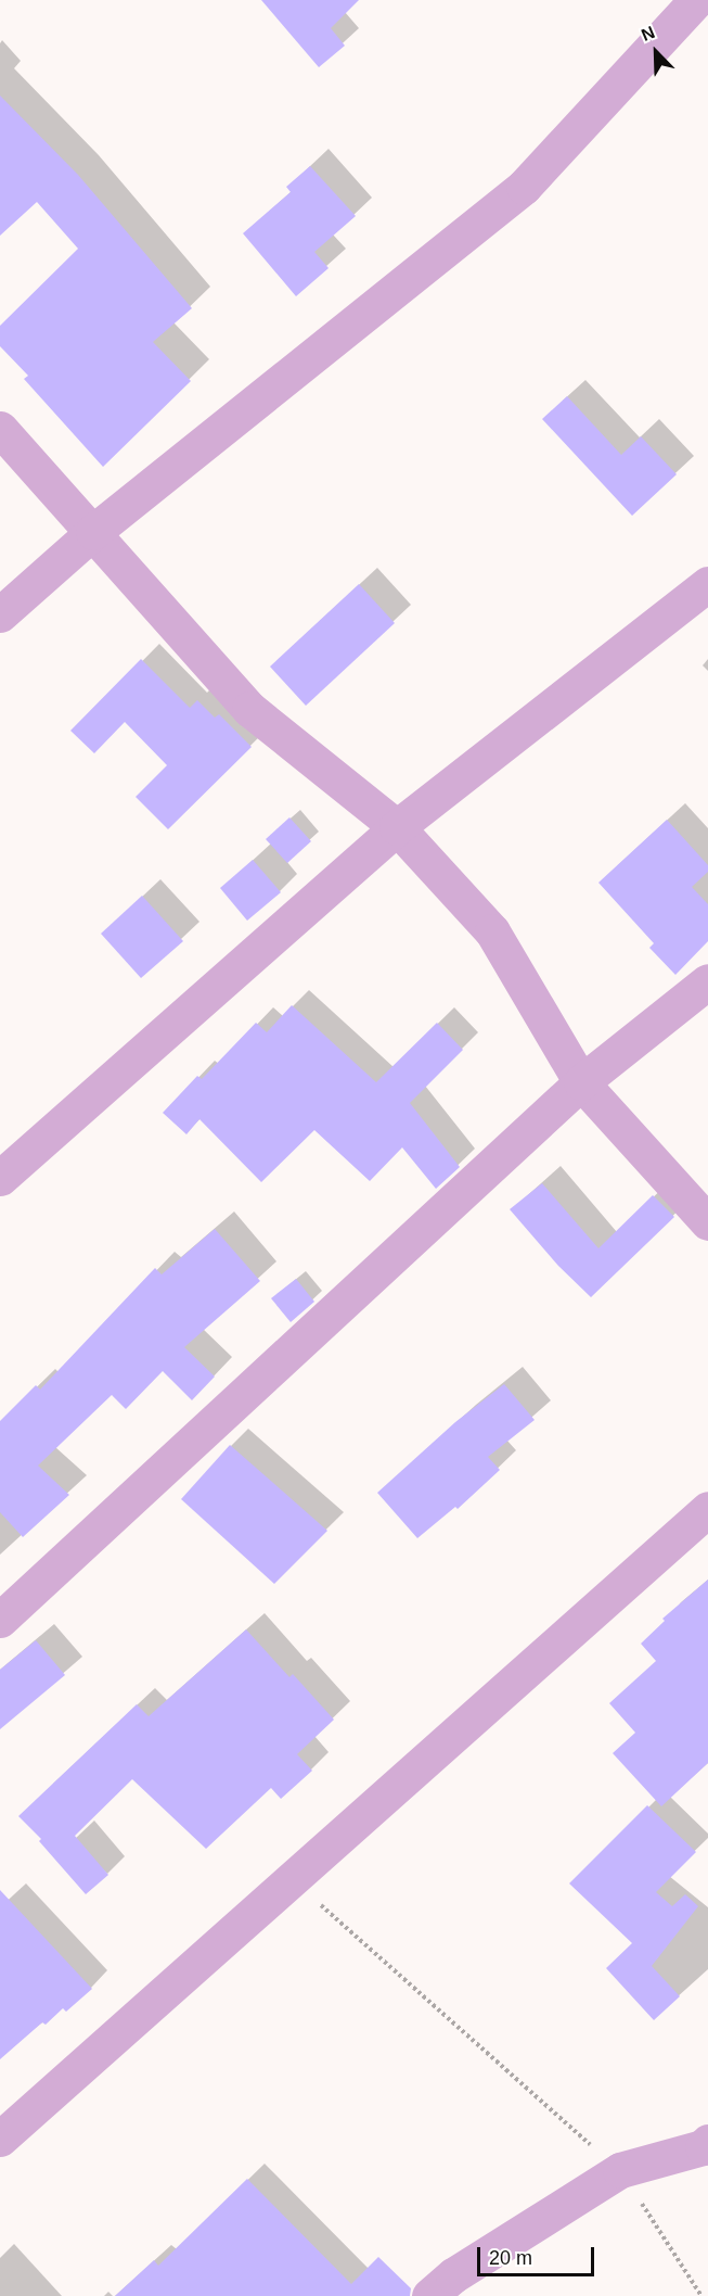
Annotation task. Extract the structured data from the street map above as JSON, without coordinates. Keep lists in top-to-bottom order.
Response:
{
  "scale_bar": "20 m",
  "north": "top left"
}
